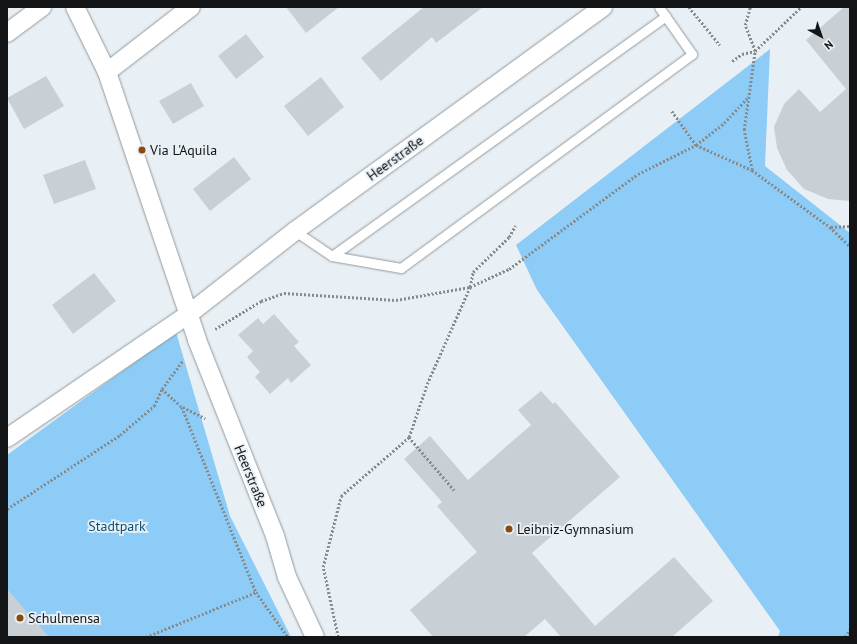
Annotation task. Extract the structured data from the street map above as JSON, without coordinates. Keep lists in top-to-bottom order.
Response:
{
  "streets": {
    "street": ["Heerstraße"]
  },
  "parks": ["Stadtpark"],
  "places": ["Via L'Aquila", "Leibniz-Gymnasium", "Schulmensa"],
  "north": "bottom right"
}
